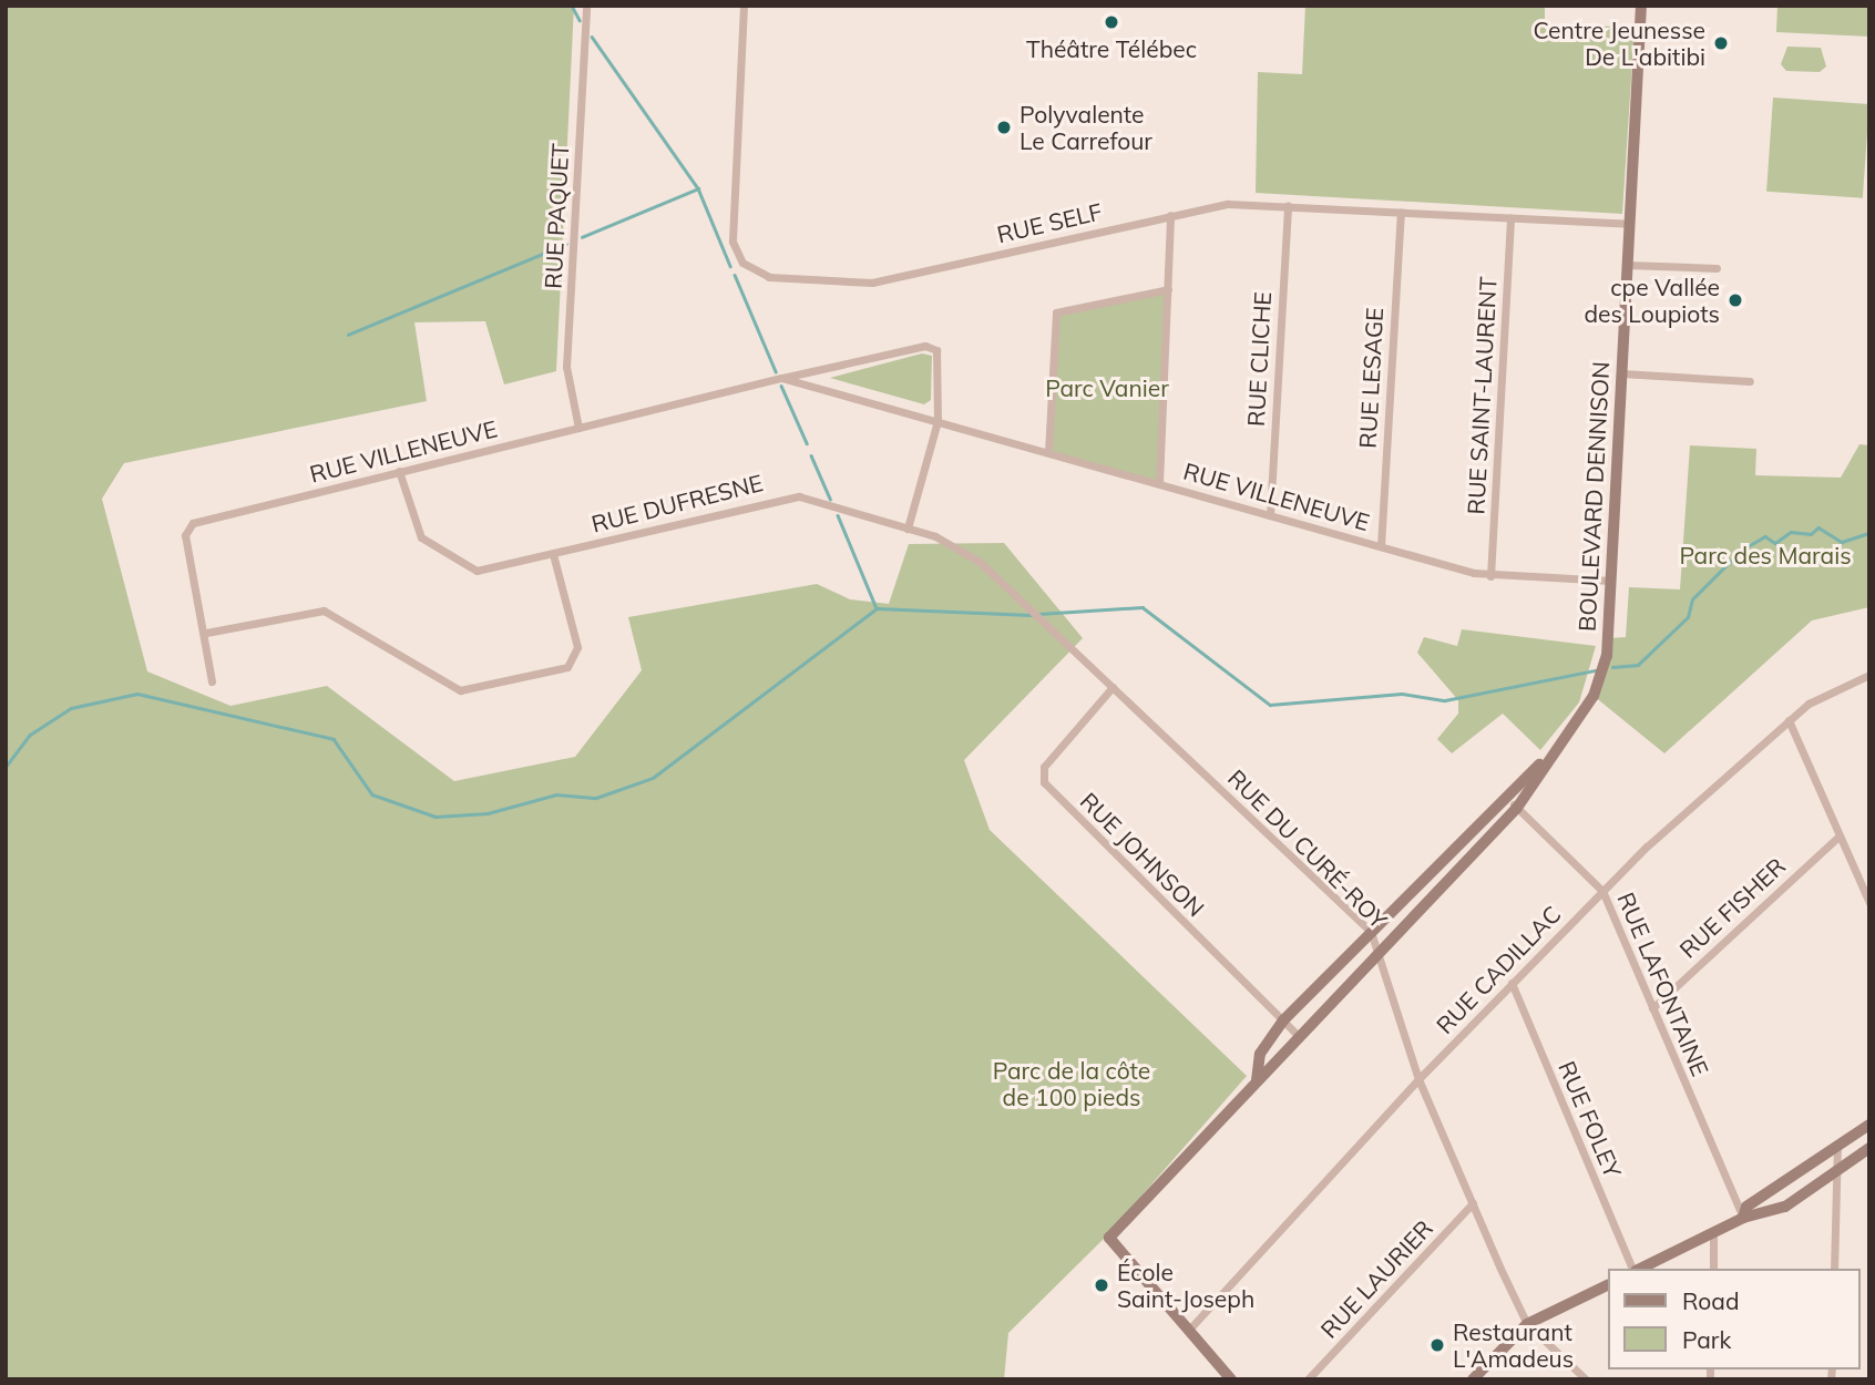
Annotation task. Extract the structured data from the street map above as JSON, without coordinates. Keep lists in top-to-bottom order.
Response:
{
  "streets": {
    "street": [
      "RUE PAQUET",
      "RUE SELF",
      "RUE CLICHE",
      "RUE LESAGE",
      "RUE SAINT-LAURENT",
      "RUE VILLENEUVE",
      "BOULEVARD DENNISON",
      "RUE DUFRESNE",
      "RUE DU CURÉ-ROY",
      "RUE JOHNSON",
      "RUE FISHER",
      "RUE CADILLAC",
      "RUE LAFONTAINE",
      "RUE FOLEY",
      "RUE LAURIER"
    ]
  },
  "crossings": [
    ["RUE PAQUET", "RUE VILLENEUVE"],
    ["RUE SELF", "RUE CLICHE"],
    ["RUE SELF", "RUE LESAGE"],
    ["RUE SELF", "RUE SAINT-LAURENT"],
    ["RUE SELF", "BOULEVARD DENNISON"],
    ["RUE CLICHE", "RUE VILLENEUVE"],
    ["RUE LESAGE", "RUE VILLENEUVE"],
    ["RUE SAINT-LAURENT", "RUE VILLENEUVE"],
    ["RUE VILLENEUVE", "BOULEVARD DENNISON"],
    ["RUE VILLENEUVE", "RUE DUFRESNE"],
    ["BOULEVARD DENNISON", "RUE DU CURÉ-ROY"],
    ["BOULEVARD DENNISON", "RUE JOHNSON"],
    ["BOULEVARD DENNISON", "RUE CADILLAC"],
    ["BOULEVARD DENNISON", "RUE LAFONTAINE"],
    ["RUE DUFRESNE", "RUE DU CURÉ-ROY"],
    ["RUE DU CURÉ-ROY", "RUE JOHNSON"],
    ["RUE DU CURÉ-ROY", "RUE CADILLAC"],
    ["RUE DU CURÉ-ROY", "RUE LAURIER"],
    ["RUE FISHER", "RUE LAFONTAINE"],
    ["RUE CADILLAC", "RUE LAFONTAINE"],
    ["RUE CADILLAC", "RUE FOLEY"]
  ],
  "parks": ["Parc Vanier", "Parc des Marais", "Parc de la côte de 100 pieds"],
  "places": [
    "Théâtre Télébec",
    "Centre Jeunesse De L'abitibi",
    "Polyvalente Le Carrefour",
    "cpe Vallée des Loupiots",
    "École Saint-Joseph",
    "Restaurant L'Amadeus"
  ],
  "legend": ["Road", "Park"]
}
